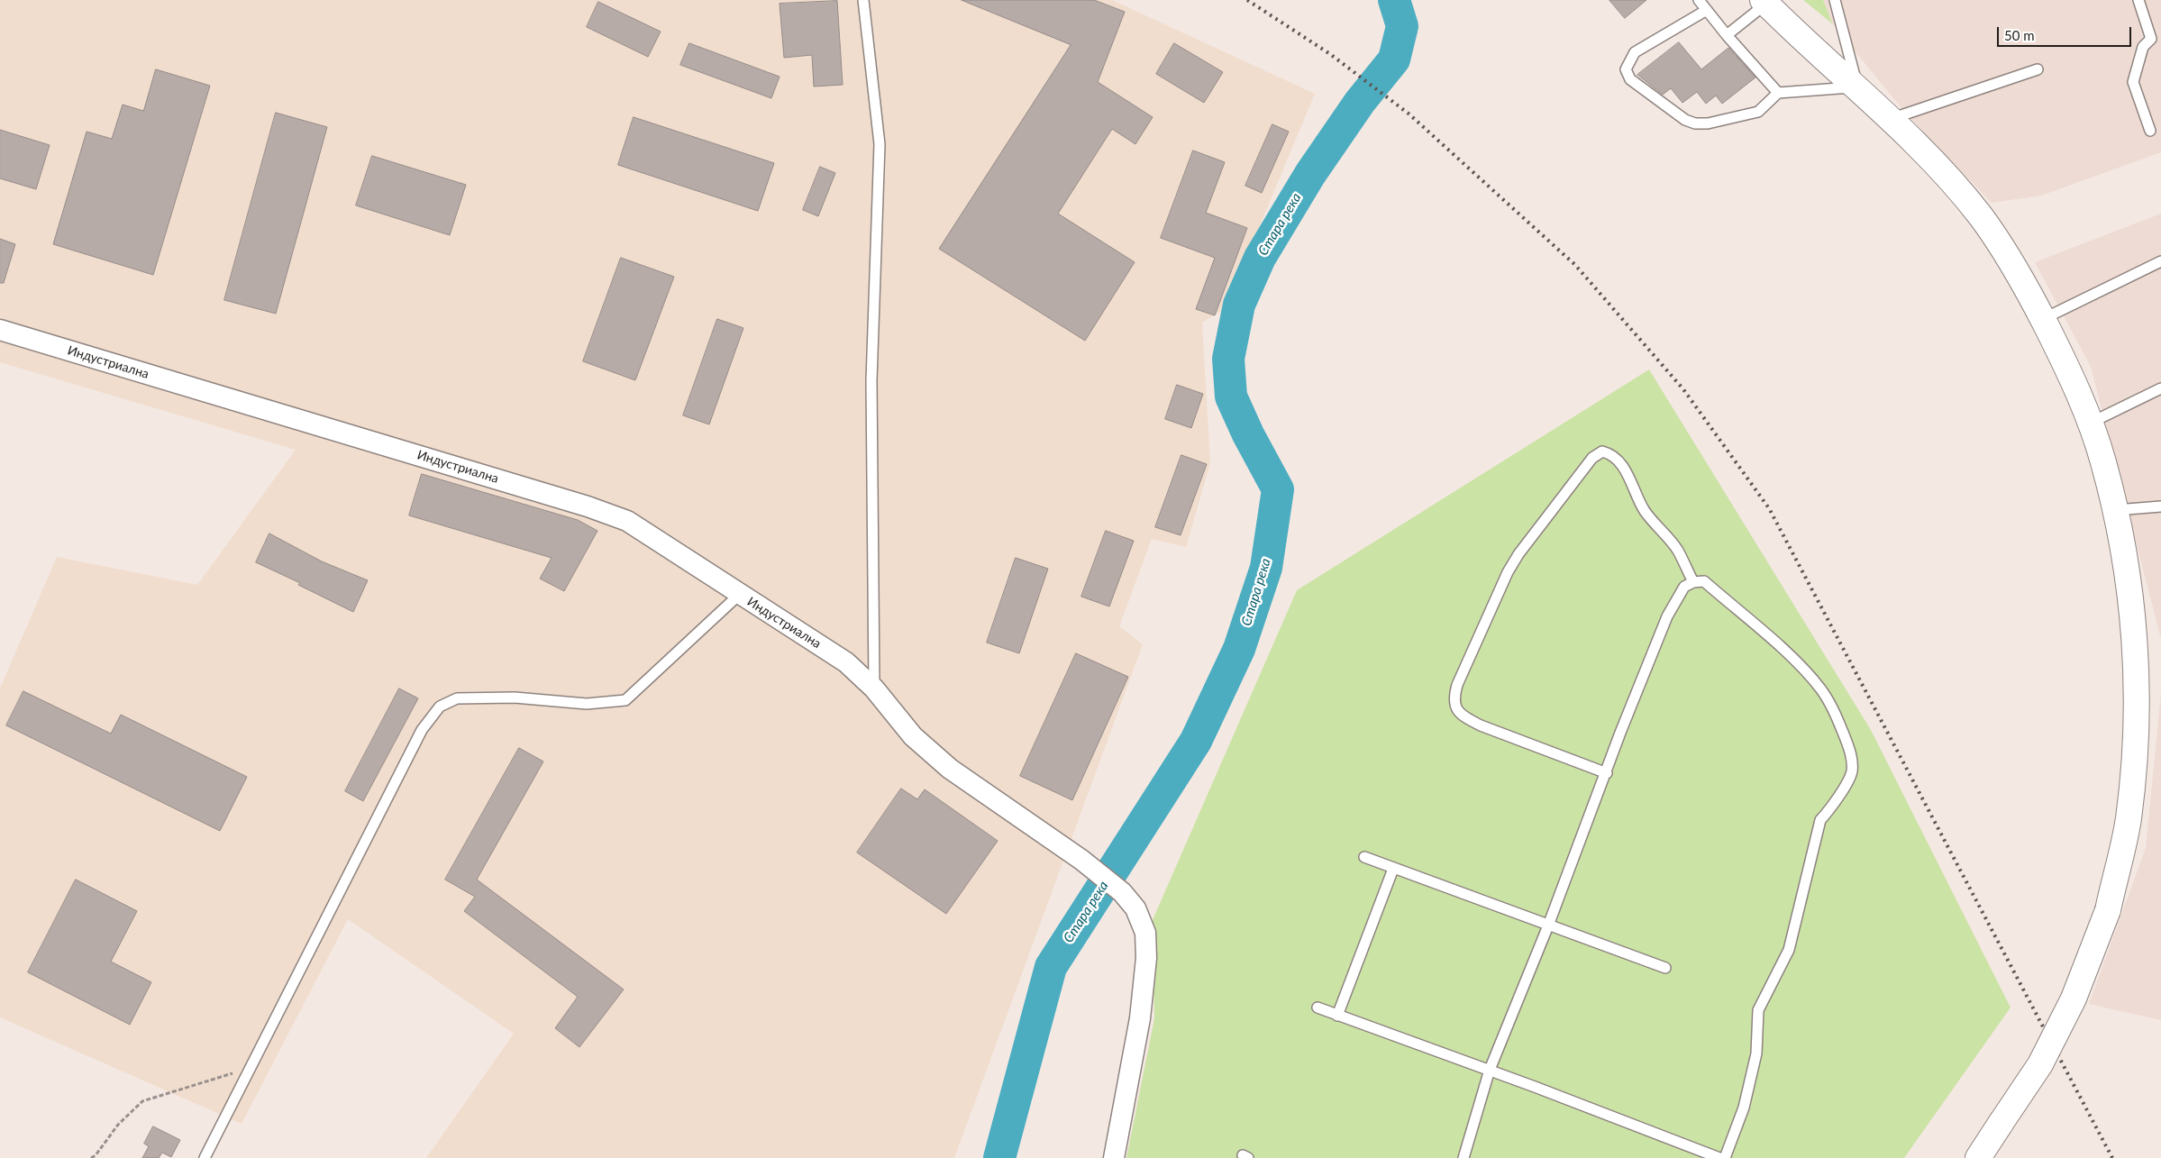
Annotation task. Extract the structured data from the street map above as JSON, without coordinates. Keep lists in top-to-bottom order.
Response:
{
  "streets": {
    "street": ["Индустриална"]
  },
  "water": ["Стара река"],
  "scale_bar": "50 m"
}
